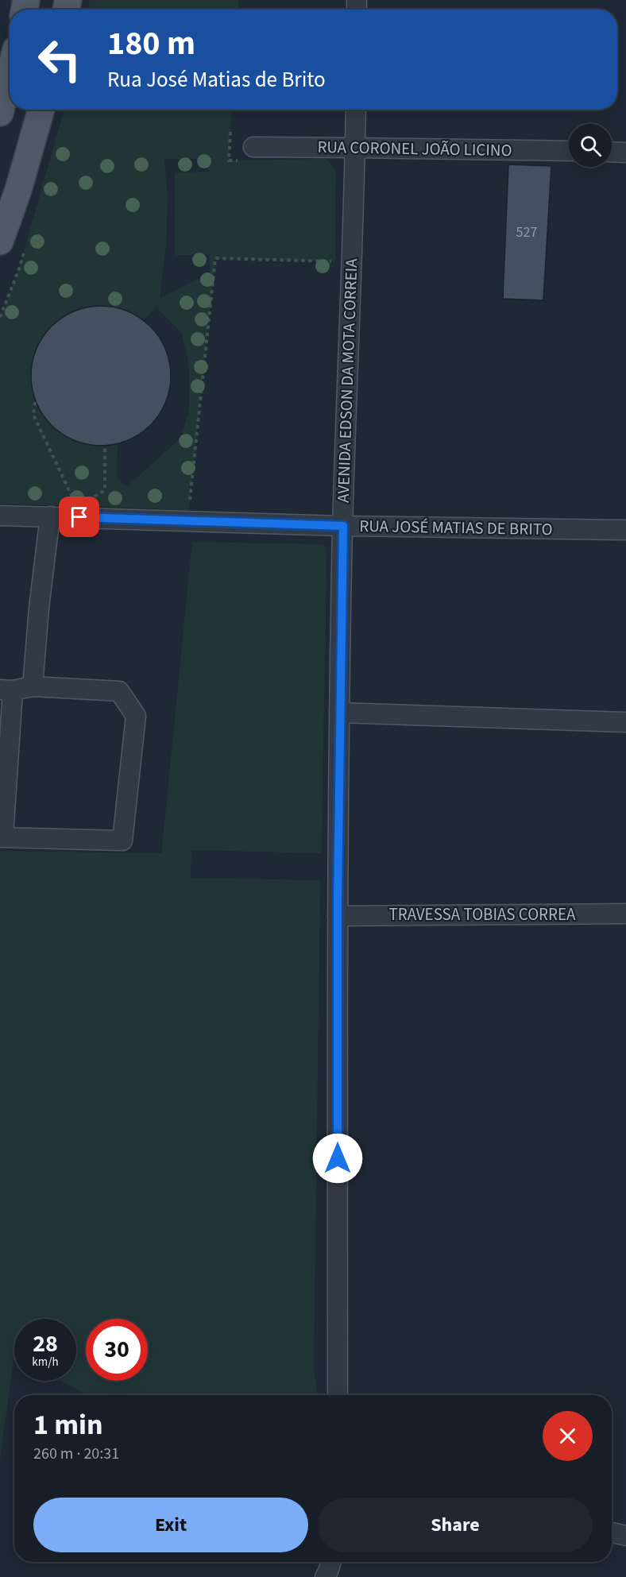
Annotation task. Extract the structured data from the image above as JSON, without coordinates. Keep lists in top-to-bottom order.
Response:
{
  "streets": {
    "street": [
      "RUA CORONEL JOÃO LICINO",
      "AVENIDA EDSON DA MOTA CORREIA",
      "RUA JOSÉ MATIAS DE BRITO",
      "TRAVESSA TOBIAS CORREA"
    ]
  },
  "crossings": [
    ["RUA CORONEL JOÃO LICINO", "AVENIDA EDSON DA MOTA CORREIA"],
    ["AVENIDA EDSON DA MOTA CORREIA", "RUA JOSÉ MATIAS DE BRITO"],
    ["AVENIDA EDSON DA MOTA CORREIA", "TRAVESSA TOBIAS CORREA"]
  ],
  "house_numbers": ["527"],
  "page": {
    "turn": ["180 m", "Rua José Matias de Brito"],
    "speed": "28 km/h",
    "limit": "30",
    "heading": ["1 min", "260 m · 20:31"],
    "buttons": ["Exit", "Share"]
  }
}
